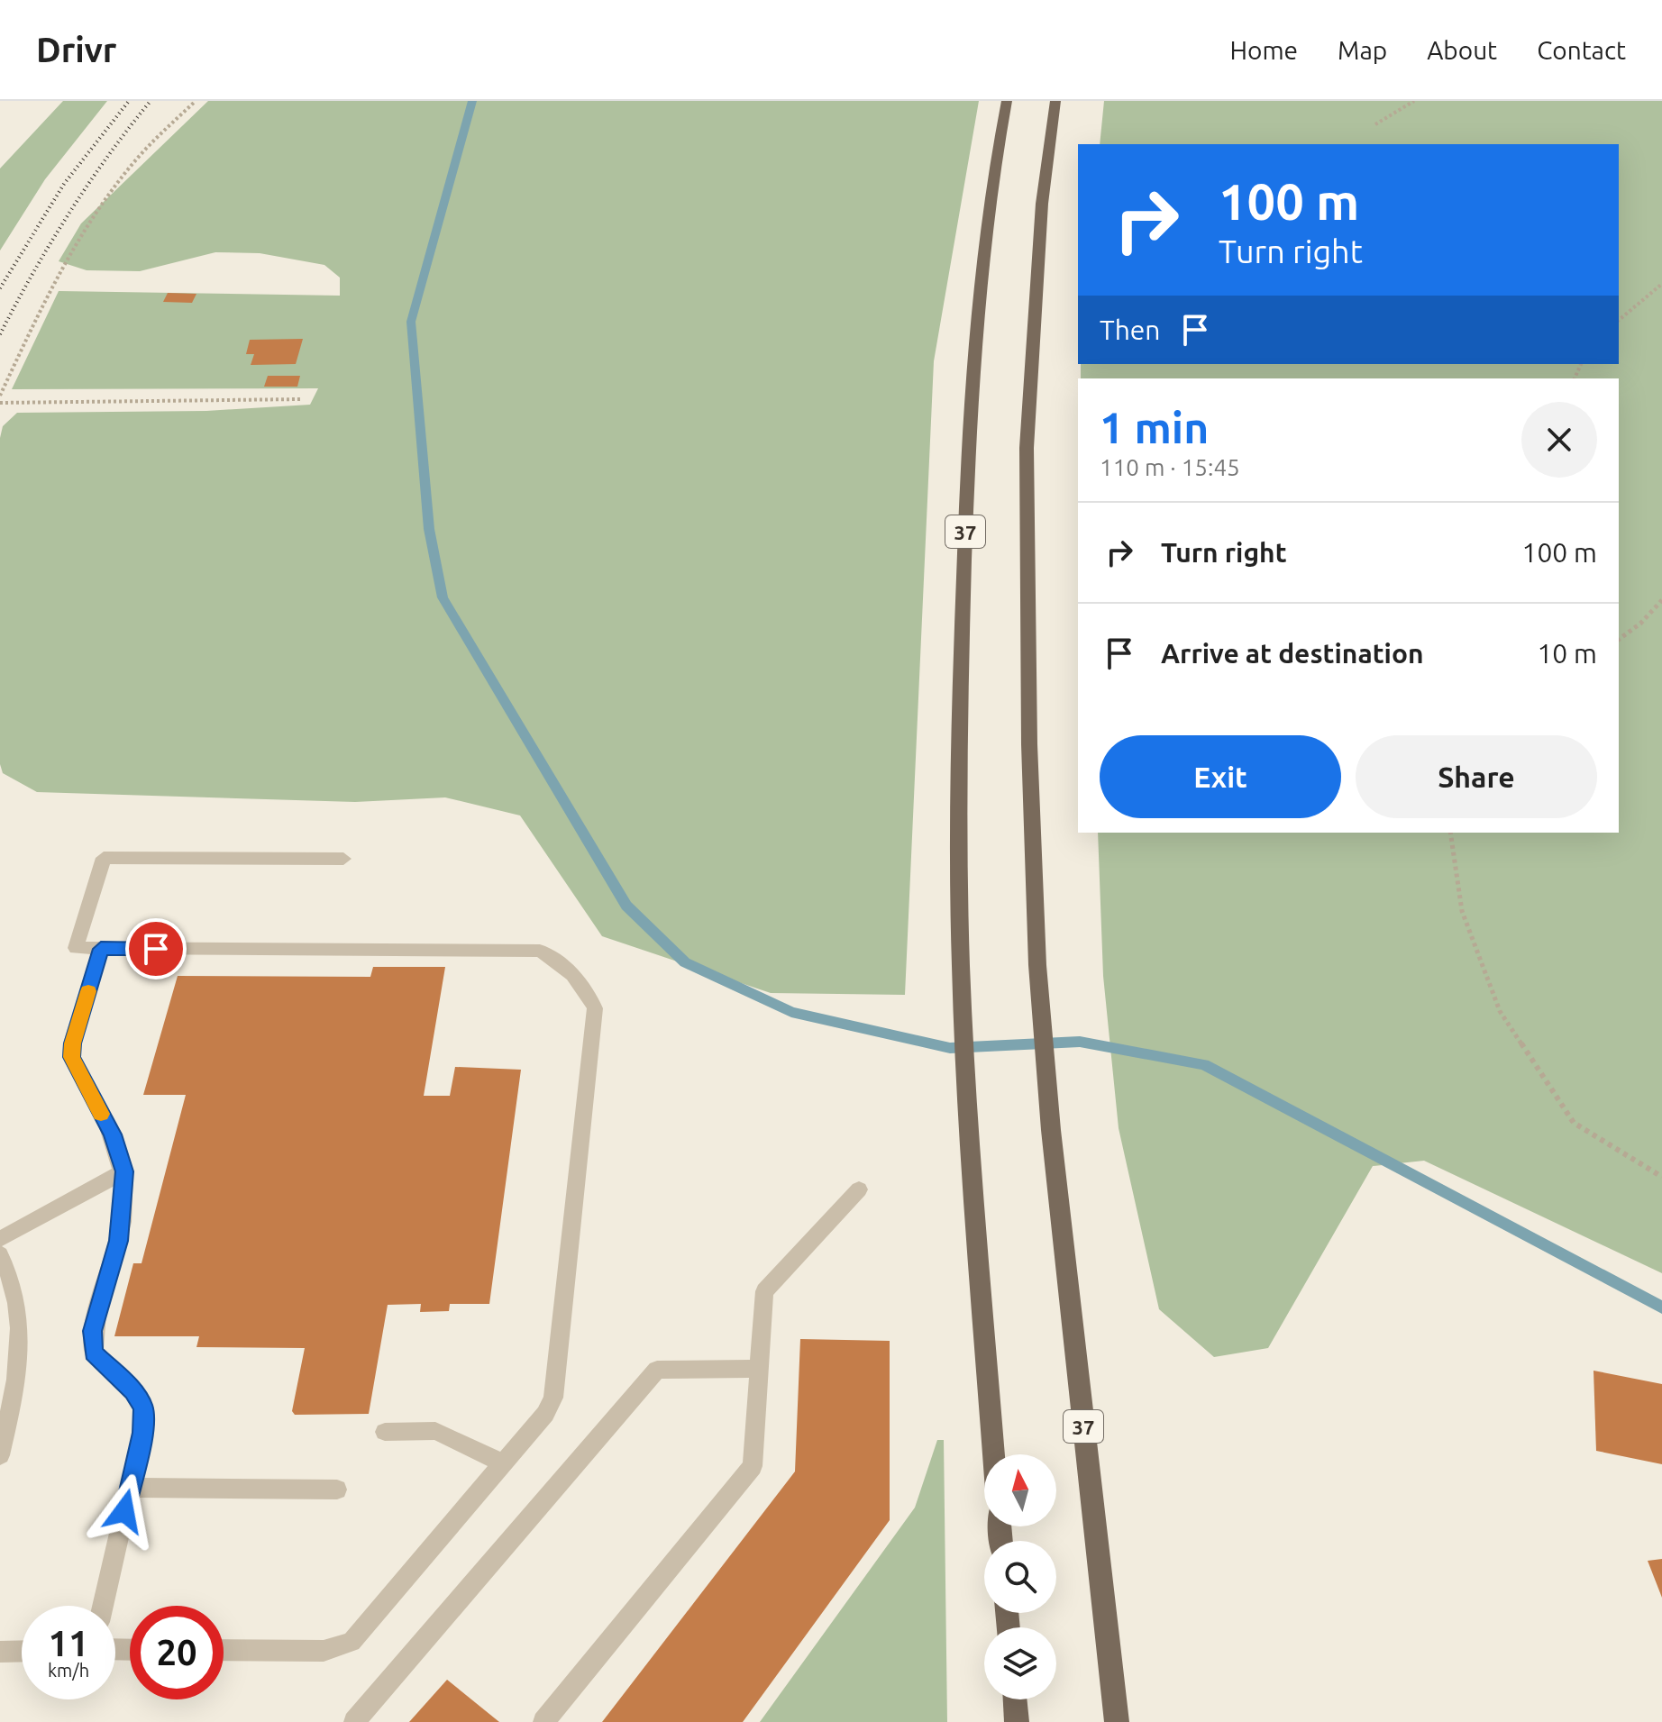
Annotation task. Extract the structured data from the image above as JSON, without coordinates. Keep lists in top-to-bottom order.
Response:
{
  "streets": {
    "main road": ["37"]
  },
  "north": "top",
  "page": {
    "header": "Drivr",
    "nav": [
      "Home",
      "Map",
      "About",
      "Contact"
    ],
    "turn": ["100 m", "Turn right"],
    "then": "Then",
    "heading": ["1 min", "110 m · 15:45"],
    "list": [
      {
        "name": "Turn right",
        "value": "100 m"
      },
      {
        "name": "Arrive at destination",
        "value": "10 m"
      }
    ],
    "buttons": ["Exit", "Share"],
    "speed": "11 km/h",
    "limit": "20"
  }
}
